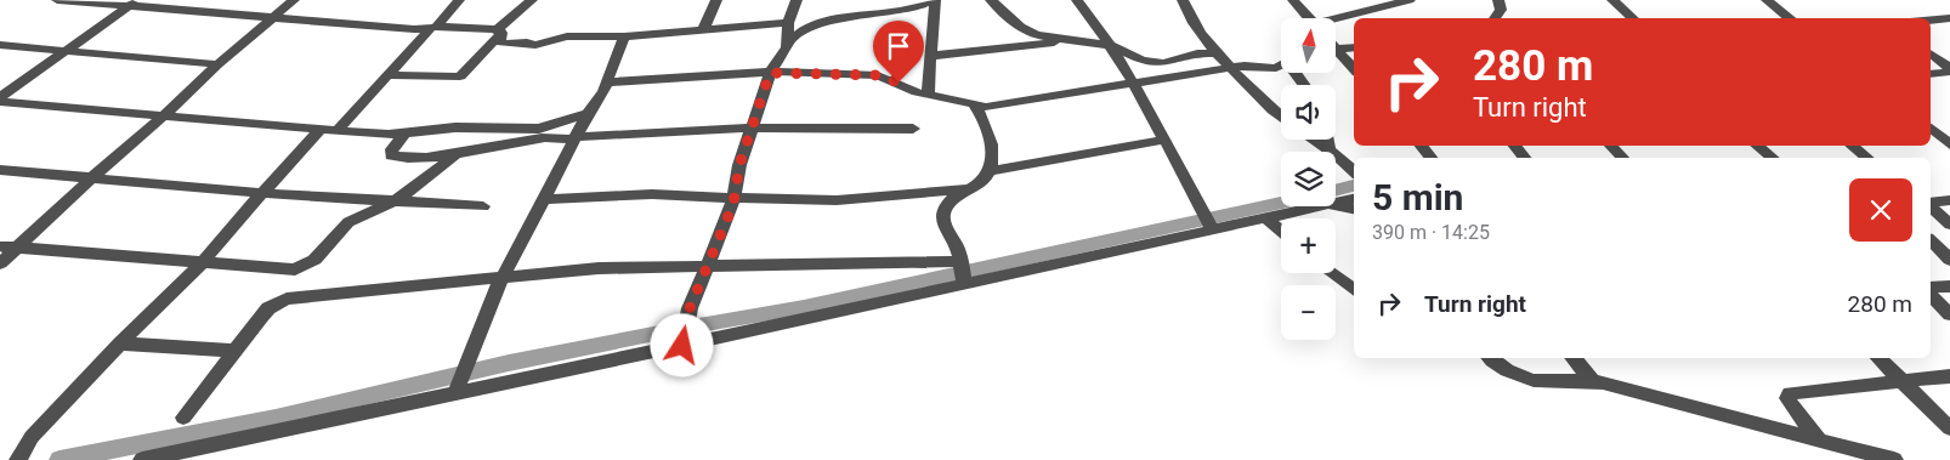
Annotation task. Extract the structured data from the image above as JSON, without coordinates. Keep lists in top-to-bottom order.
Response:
{
  "north": "top",
  "page": {
    "map_buttons": ["+", "−"],
    "turn": ["280 m", "Turn right"],
    "heading": ["5 min", "390 m · 14:25"],
    "list": [
      {
        "name": "Turn right",
        "value": "280 m"
      }
    ]
  }
}
